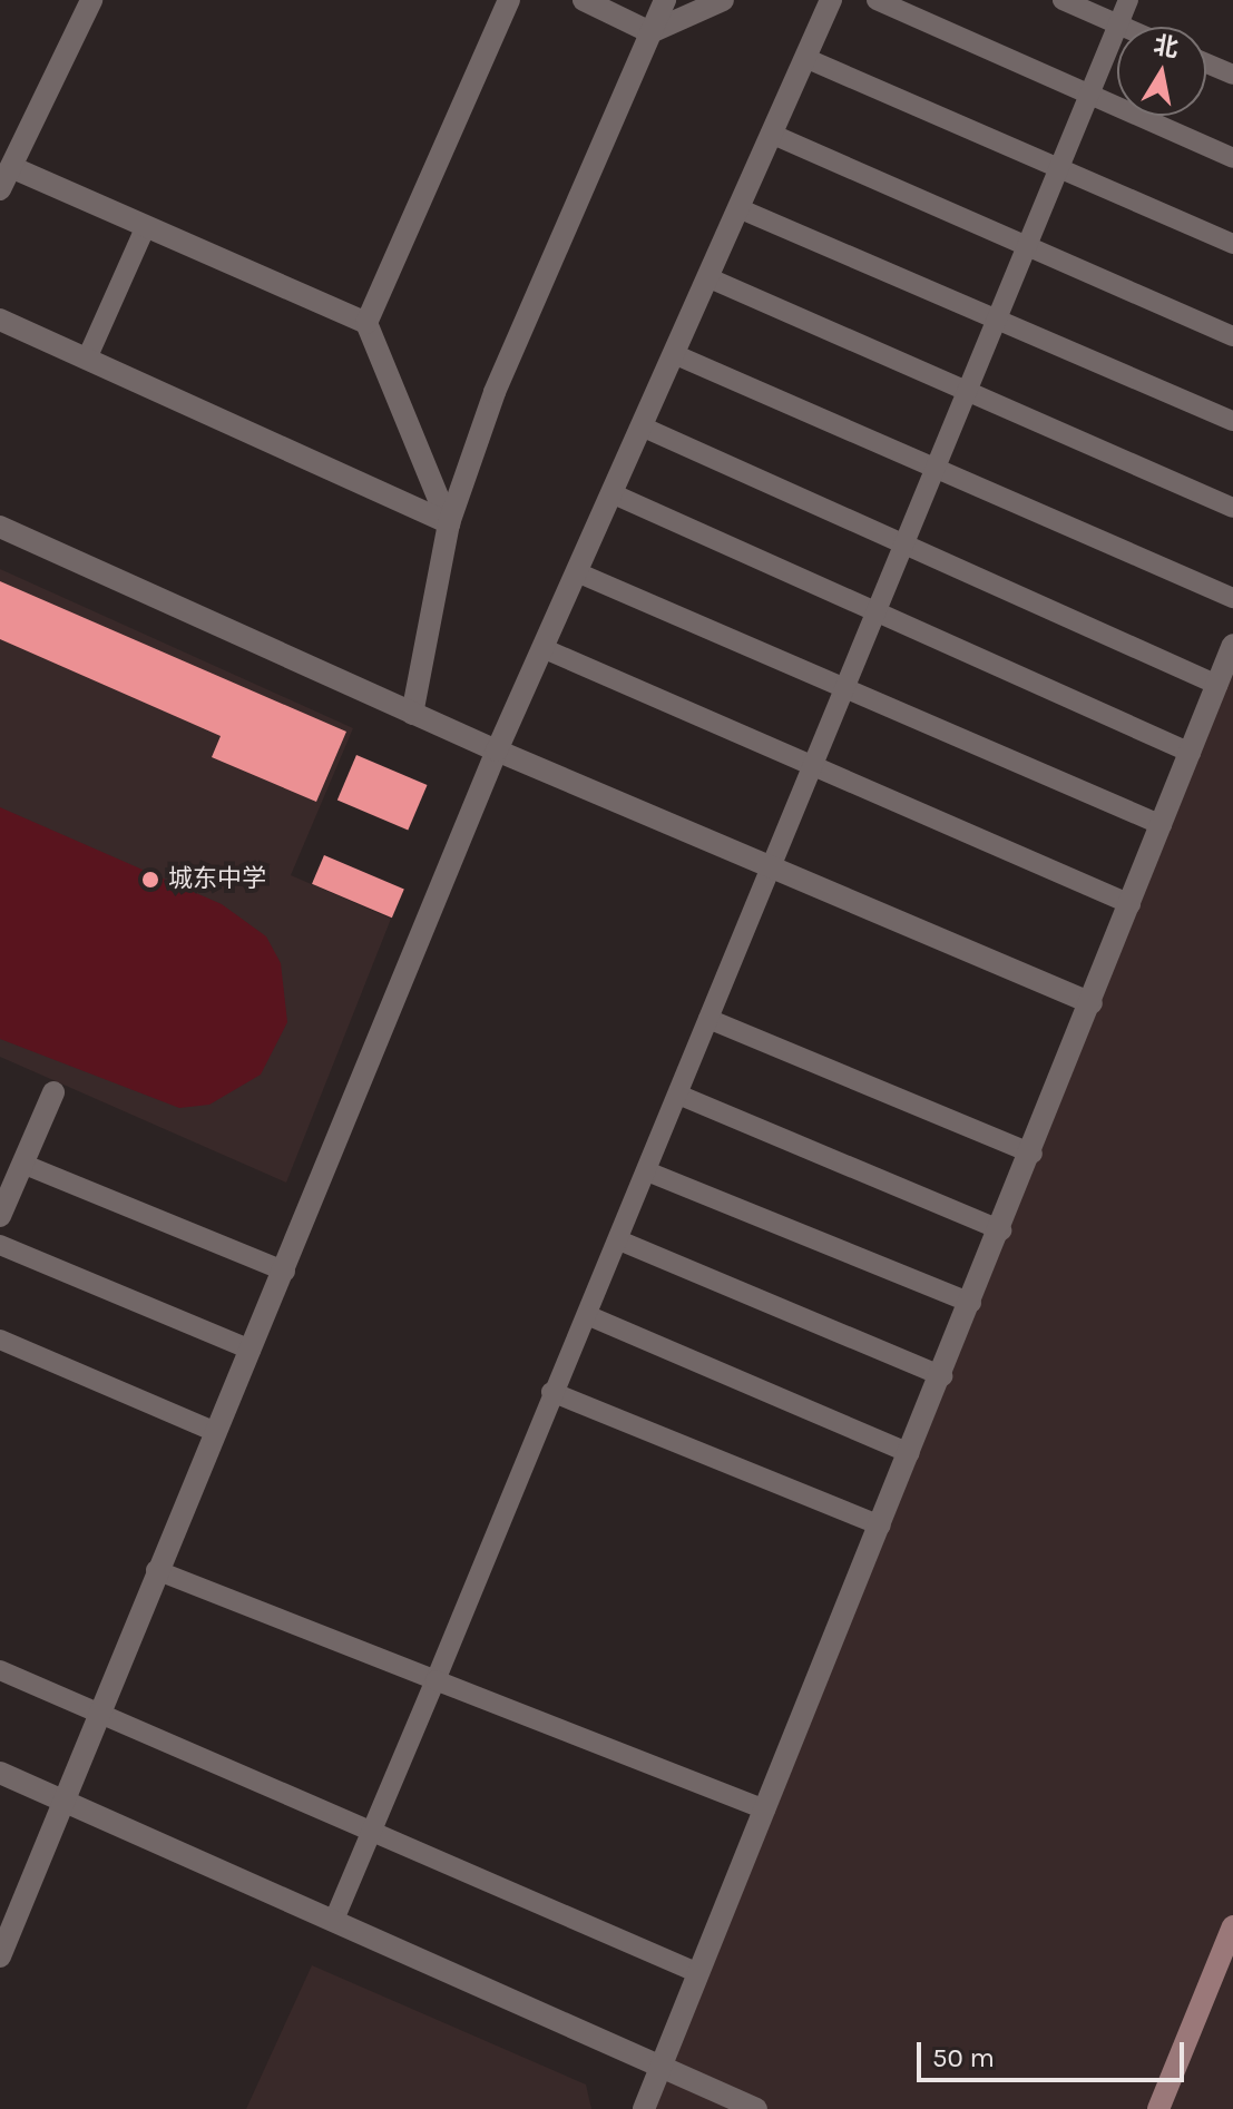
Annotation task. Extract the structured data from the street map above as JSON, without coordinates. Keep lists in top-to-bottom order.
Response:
{
  "places": ["城东中学"],
  "scale_bar": "50 m",
  "north": "top"
}
